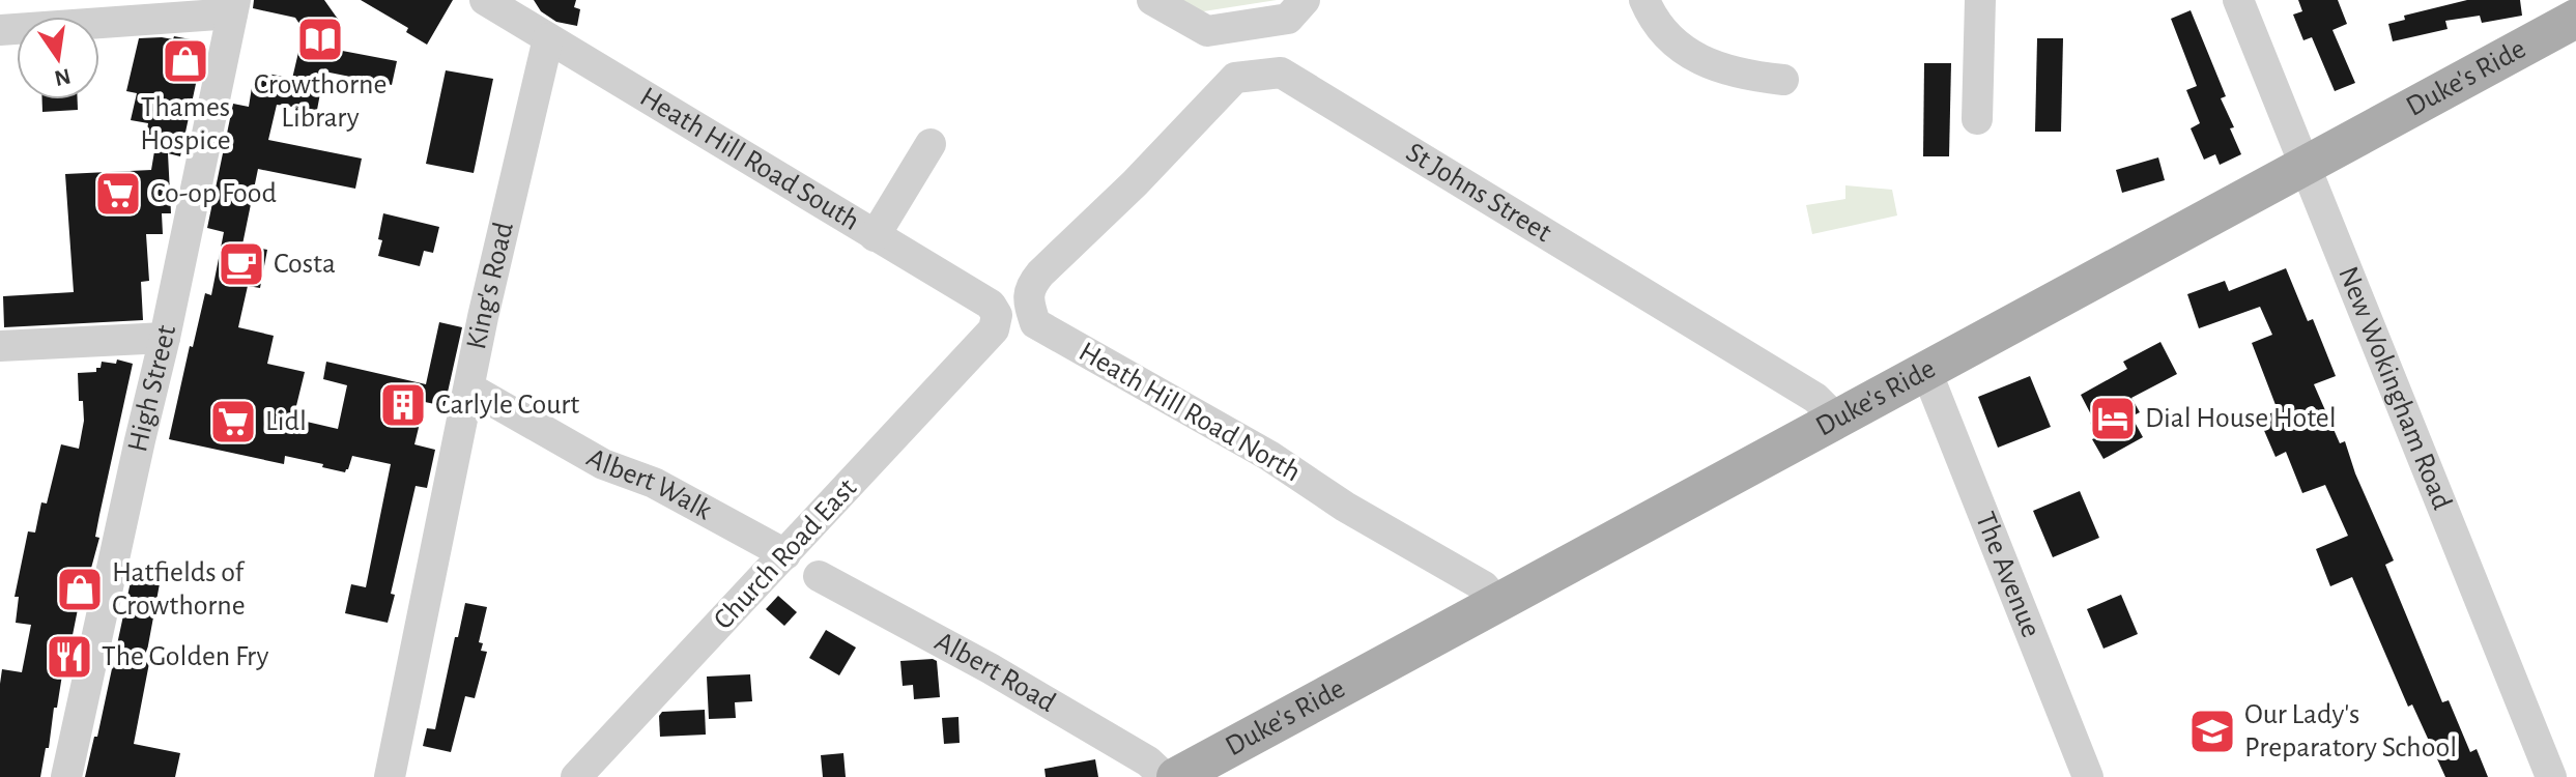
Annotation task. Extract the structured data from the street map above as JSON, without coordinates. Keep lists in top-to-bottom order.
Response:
{
  "streets": {
    "main road": ["Duke's Ride"],
    "street": [
      "Heath Hill Road South",
      "St Johns Street",
      "King's Road",
      "High Street",
      "New Wokingham Road",
      "Heath Hill Road North",
      "Albert Walk",
      "Church Road East",
      "The Avenue",
      "Albert Road"
    ]
  },
  "crossings": [
    ["Duke's Ride", "St Johns Street"],
    ["Duke's Ride", "New Wokingham Road"],
    ["Duke's Ride", "Heath Hill Road North"],
    ["Duke's Ride", "The Avenue"],
    ["Duke's Ride", "Albert Road"],
    ["Heath Hill Road South", "King's Road"],
    ["Heath Hill Road South", "Church Road East"],
    ["St Johns Street", "Heath Hill Road North"],
    ["King's Road", "Albert Walk"],
    ["Albert Walk", "Church Road East"]
  ],
  "places": {
    "library": ["Crowthorne Library"],
    "shop": ["Thames Hospice", "Hatfields of Crowthorne"],
    "supermarket": ["Co-op Food", "Lidl"],
    "cafe": ["Costa"],
    "building": ["Carlyle Court"],
    "hotel": ["Dial House Hotel"],
    "restaurant": ["The Golden Fry"],
    "school or university": ["Our Lady's Preparatory School"]
  },
  "north": "bottom"
}
